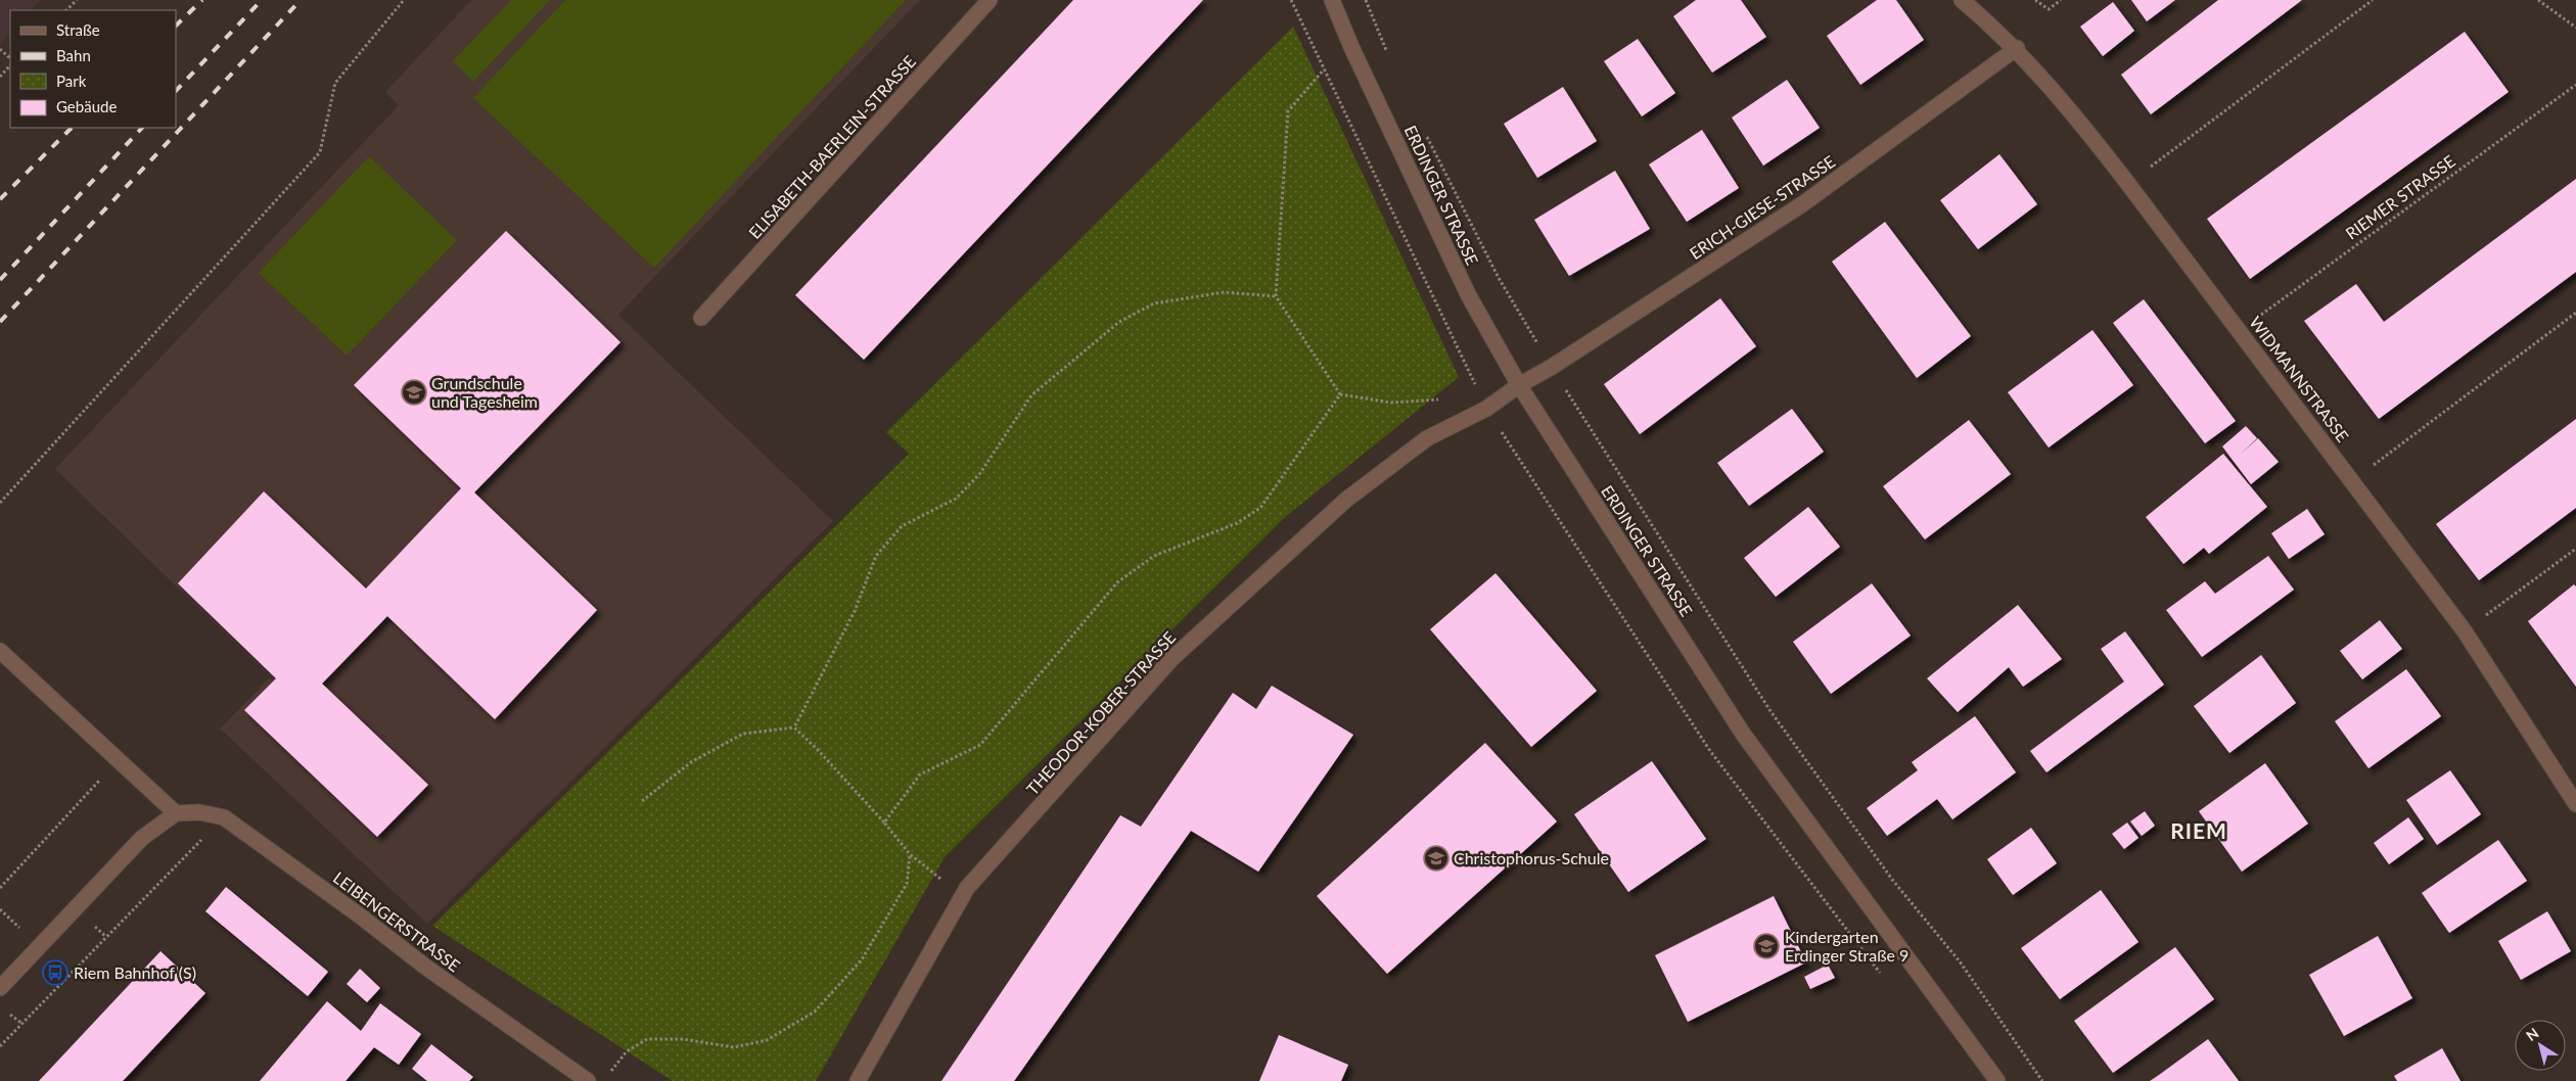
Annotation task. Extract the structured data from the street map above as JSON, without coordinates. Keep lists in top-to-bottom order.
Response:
{
  "streets": {
    "street": [
      "ELISABETH-BAERLEIN-STRASSE",
      "ERDINGER STRASSE",
      "ERICH-GIESE-STRASSE",
      "WIDMANNSTRASSE",
      "THEODOR-KOBER-STRASSE",
      "LEIBENGERSTRASSE"
    ],
    "path": ["RIEMER STRASSE"]
  },
  "crossings": [
    ["ERDINGER STRASSE", "ERICH-GIESE-STRASSE"],
    ["ERDINGER STRASSE", "THEODOR-KOBER-STRASSE"],
    ["RIEMER STRASSE", "WIDMANNSTRASSE"],
    ["ERICH-GIESE-STRASSE", "WIDMANNSTRASSE"],
    ["ERICH-GIESE-STRASSE", "THEODOR-KOBER-STRASSE"]
  ],
  "districts": ["RIEM"],
  "places": {
    "school or university": ["Grundschule und Tagesheim", "Christophorus-Schule", "Kindergarten Erdinger Straße 9"],
    "bus stop": ["Riem Bahnhof (S)"]
  },
  "legend": [
    "Straße",
    "Bahn",
    "Park",
    "Gebäude"
  ],
  "north": "top left"
}
